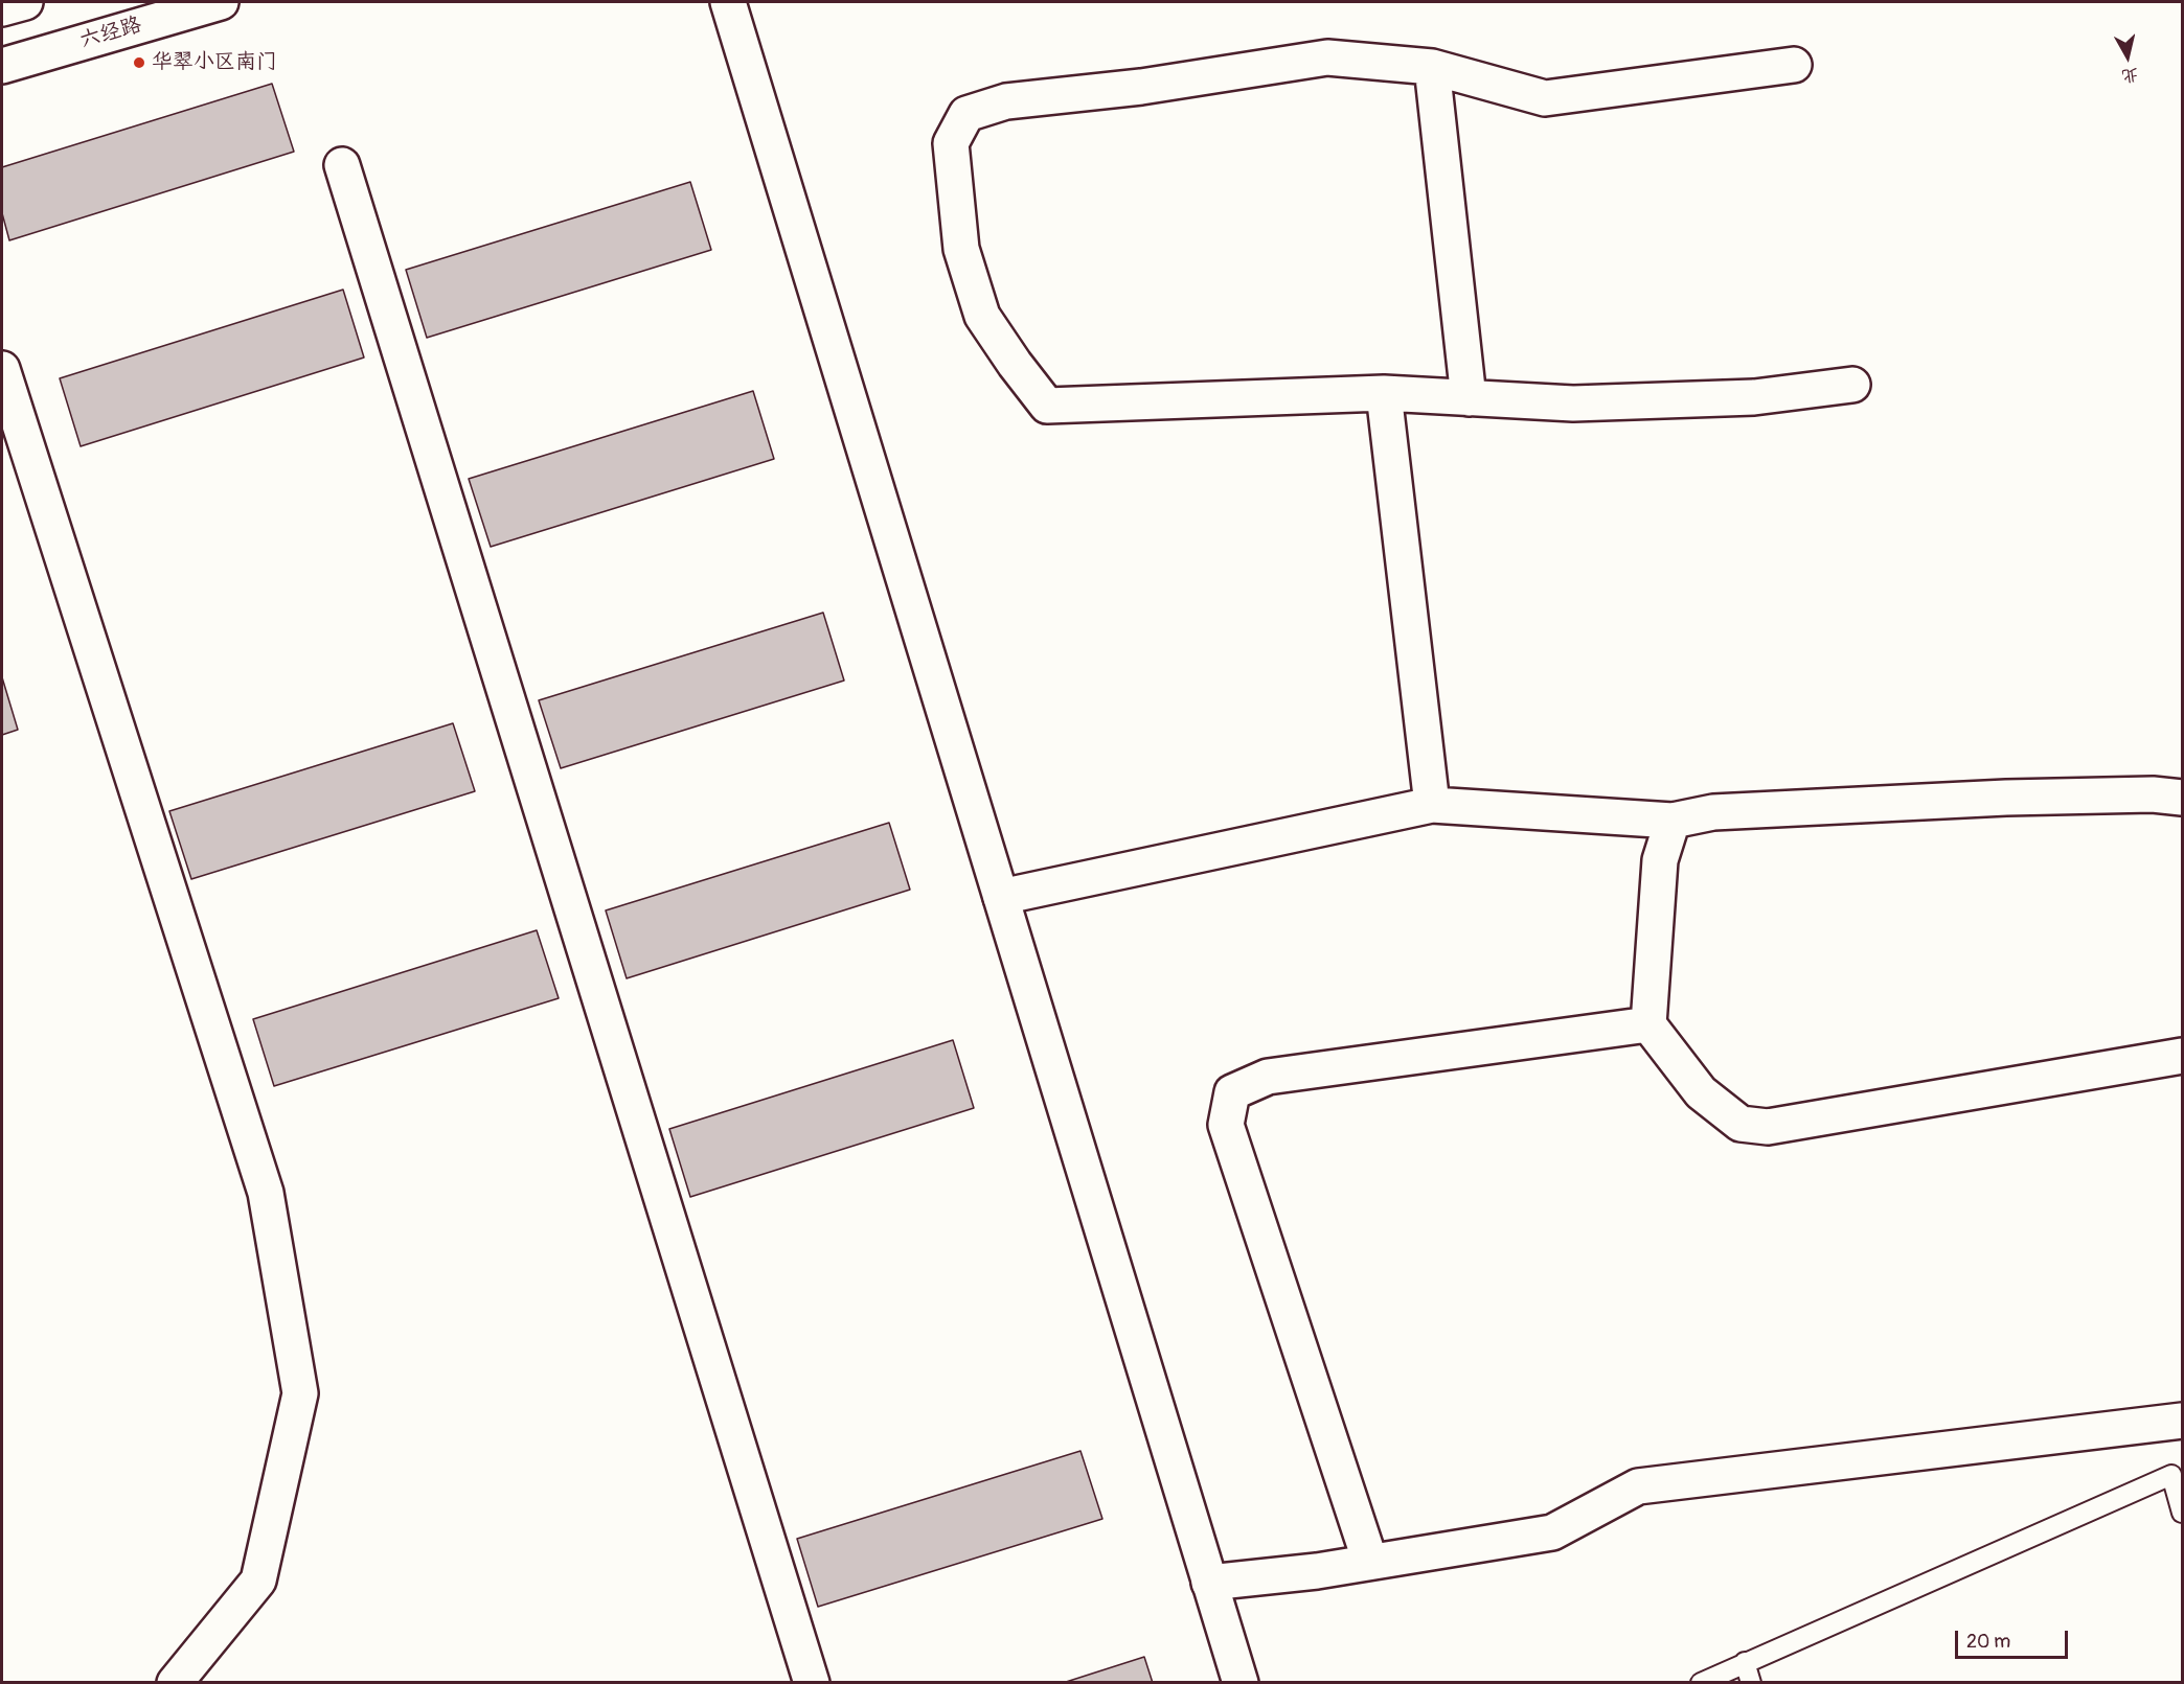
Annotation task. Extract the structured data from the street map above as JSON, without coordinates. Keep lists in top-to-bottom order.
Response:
{
  "streets": {
    "street": ["六经路"]
  },
  "places": ["华翠小区南门"],
  "scale_bar": "20 m",
  "north": "bottom"
}
